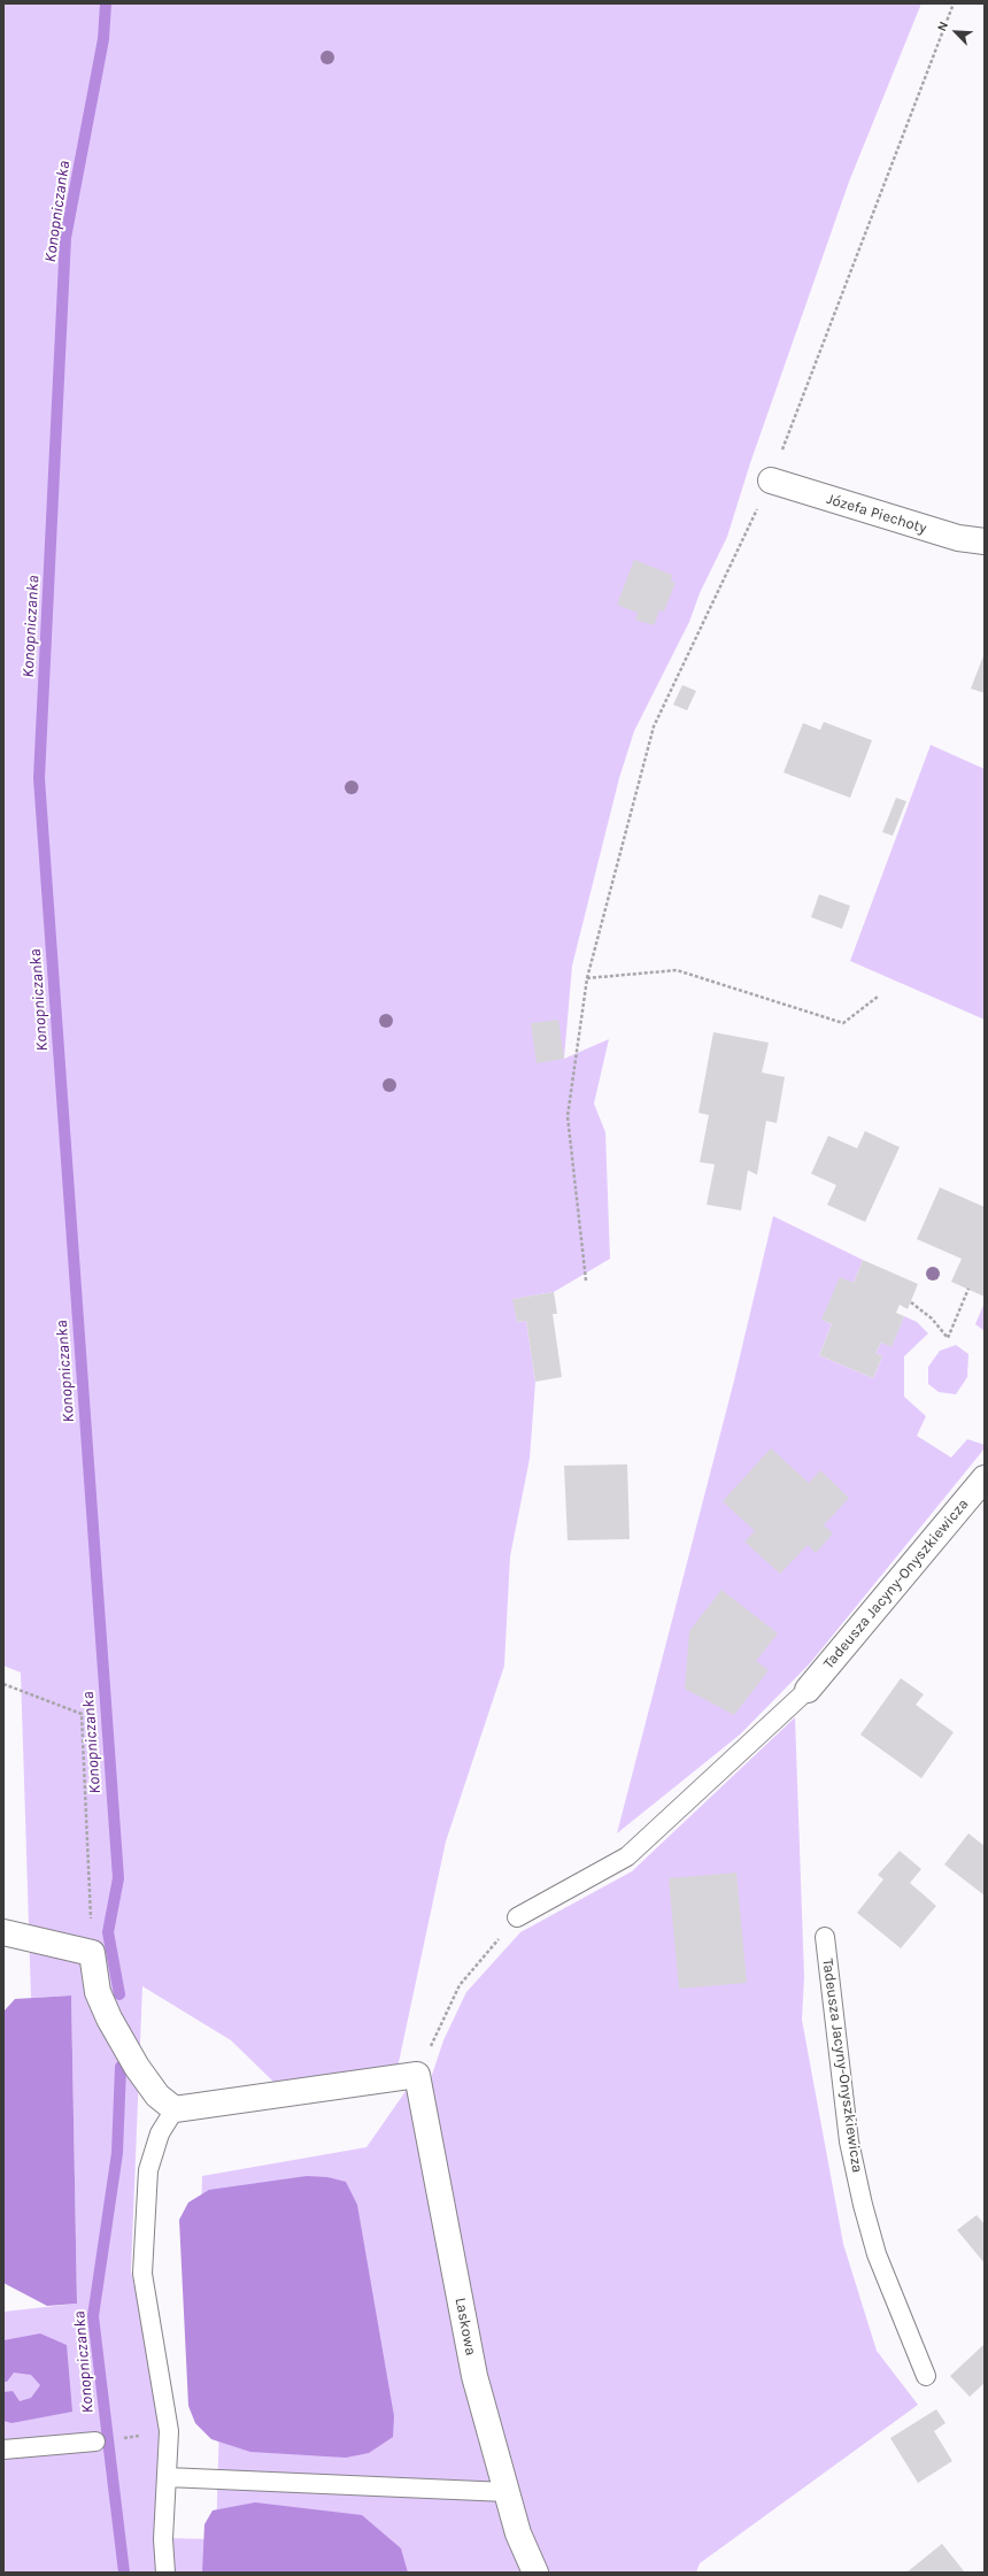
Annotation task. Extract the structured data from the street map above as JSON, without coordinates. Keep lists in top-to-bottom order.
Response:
{
  "streets": {
    "street": ["Józefa Piechoty", "Tadeusza Jacyny-Onyszkiewicza", "Laskowa"]
  },
  "water": ["Konopniczanka"],
  "north": "top left"
}
